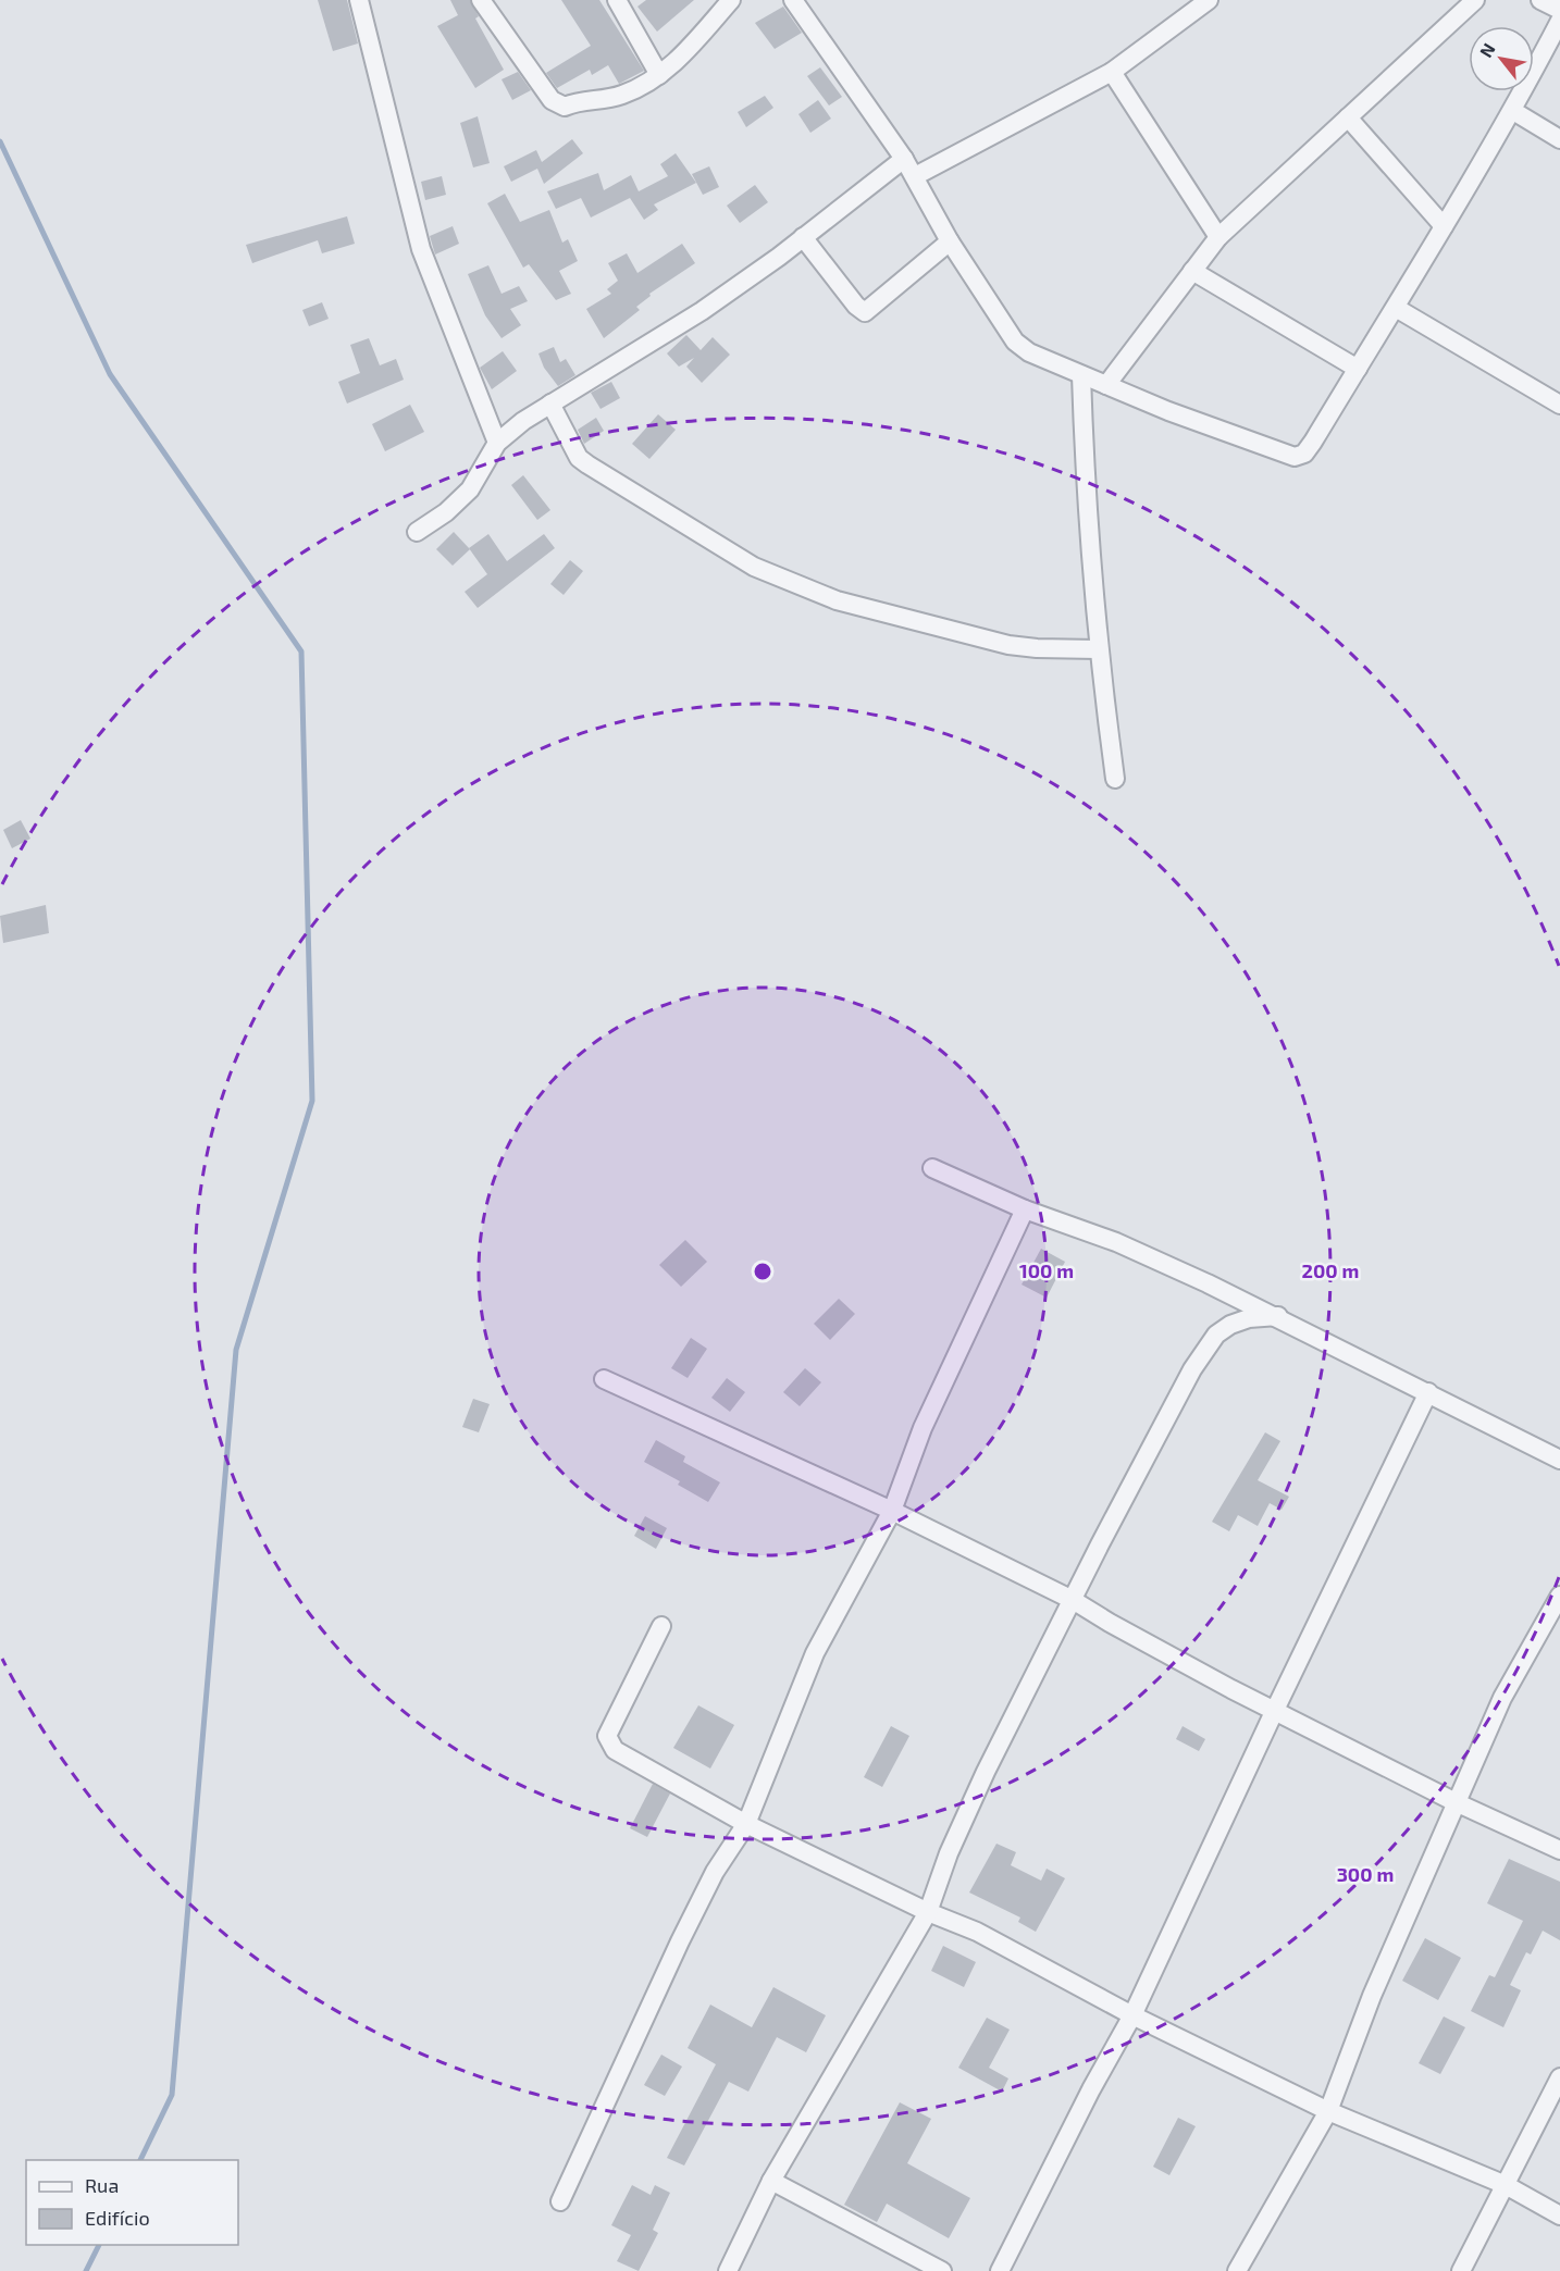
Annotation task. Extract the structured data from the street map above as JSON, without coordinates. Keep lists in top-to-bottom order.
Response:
{
  "legend": ["Rua", "Edifício"],
  "north": "top left",
  "rings": ["100 m", "200 m", "300 m"]
}
